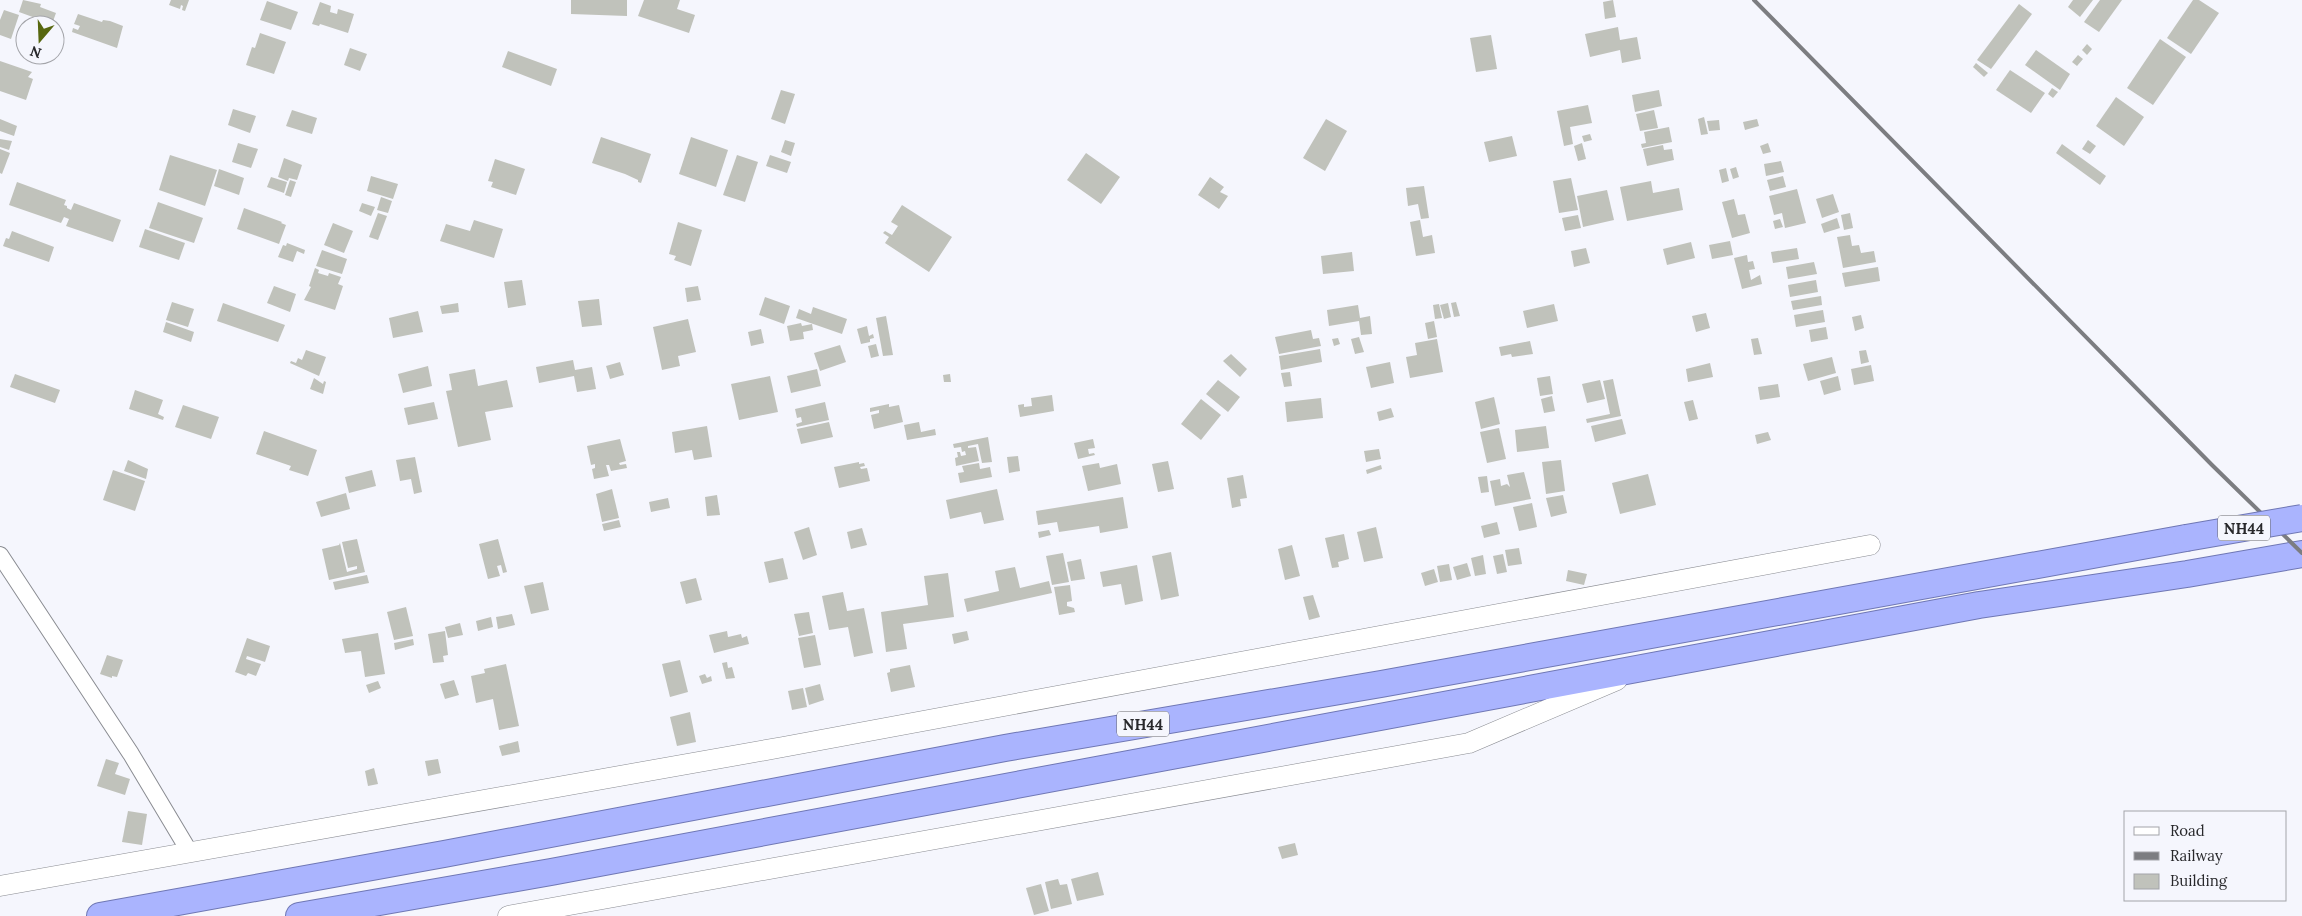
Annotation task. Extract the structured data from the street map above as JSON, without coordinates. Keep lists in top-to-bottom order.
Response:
{
  "streets": {
    "highway": ["NH44"]
  },
  "legend": ["Road", "Railway", "Building"],
  "north": "bottom"
}
